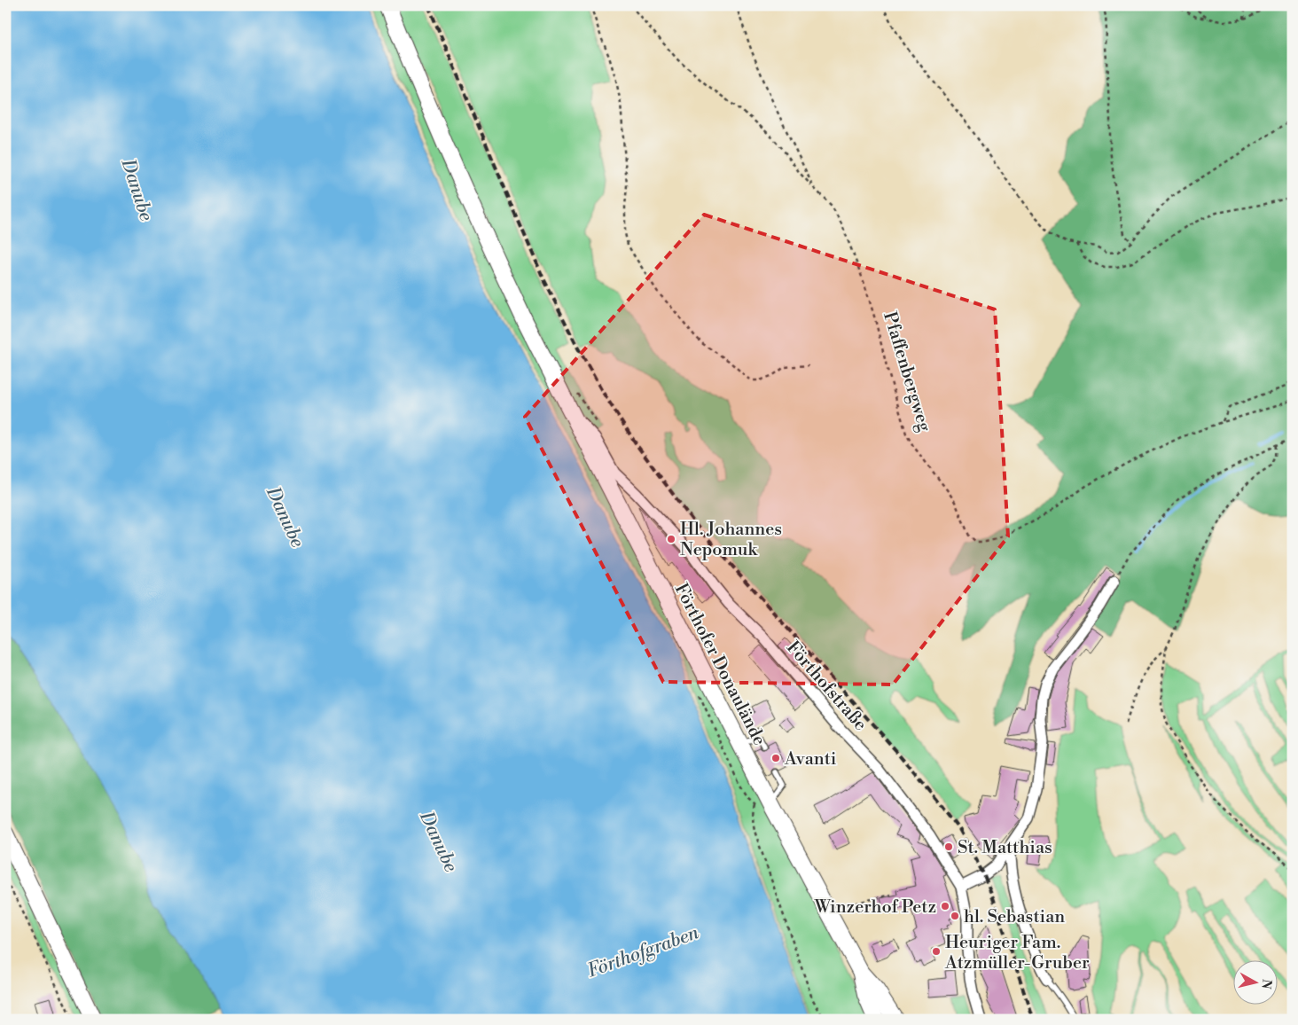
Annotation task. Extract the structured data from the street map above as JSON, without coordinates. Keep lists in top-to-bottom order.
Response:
{
  "streets": {
    "main road": ["Förthofer Donaulände"],
    "street": ["Förthofstraße"],
    "path": ["Pfaffenbergweg"]
  },
  "crossings": [
    ["Förthofer Donaulände", "Förthofstraße"]
  ],
  "water": ["Danube", "Förthofgraben"],
  "places": [
    "Hl. Johannes Nepomuk",
    "Avanti",
    "St. Matthias",
    "Winzerhof Petz",
    "hl. Sebastian",
    "Heuriger Fam. Atzmüller-Gruber"
  ],
  "north": "right"
}
